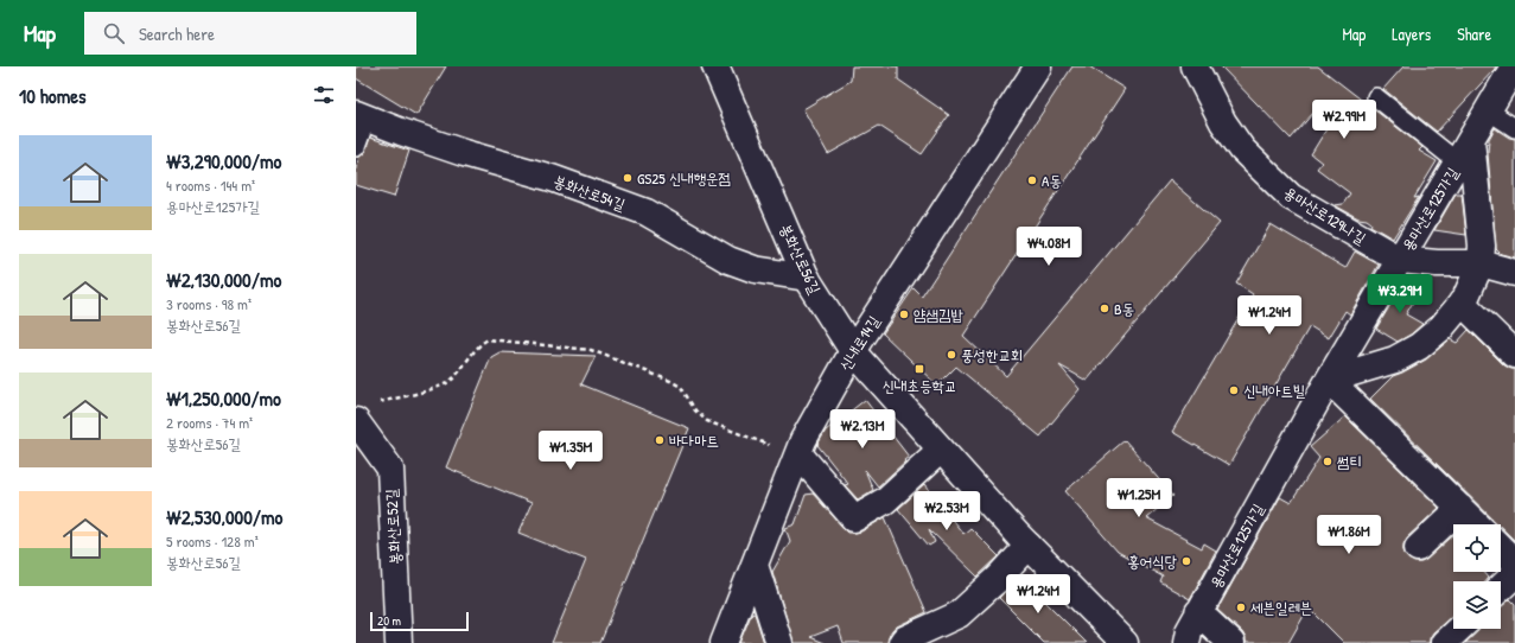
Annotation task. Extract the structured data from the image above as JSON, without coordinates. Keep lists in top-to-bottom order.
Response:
{
  "streets": {
    "street": [
      "봉화산로54길",
      "용마산로125가길",
      "용마산로129나길",
      "봉화산로56길",
      "신내로14길",
      "봉화산로52길"
    ]
  },
  "crossings": [
    ["봉화산로54길", "봉화산로56길"],
    ["용마산로125가길", "용마산로129나길"],
    ["봉화산로56길", "신내로14길"]
  ],
  "places": {
    "other": [
      "GS25 신내행운점",
      "A동",
      "B동",
      "얌샘김밥",
      "풍성한교회",
      "신내아트빌",
      "바다마트",
      "썸티",
      "홍어식당",
      "세븐일레븐"
    ],
    "transit": ["신내초등학교"]
  },
  "scale_bar": "20 m",
  "page": {
    "header": "Map",
    "search": "Search here",
    "nav": ["Map", "Layers", "Share"],
    "heading": "10 homes",
    "price": [
      "₩2.99M",
      "₩4.08M",
      "₩3.29M",
      "₩1.24M",
      "₩2.13M",
      "₩1.35M",
      "₩1.25M",
      "₩2.53M",
      "₩1.86M",
      "₩1.24M"
    ],
    "list": [
      {
        "name": "₩3,290,000/mo",
        "note": "4 rooms · 144 m² · 용마산로125가길"
      },
      {
        "name": "₩2,130,000/mo",
        "note": "3 rooms · 98 m² · 봉화산로56길"
      },
      {
        "name": "₩1,250,000/mo",
        "note": "2 rooms · 74 m² · 봉화산로56길"
      },
      {
        "name": "₩2,530,000/mo",
        "note": "5 rooms · 128 m² · 봉화산로56길"
      }
    ],
    "scale": "20 m"
  }
}
